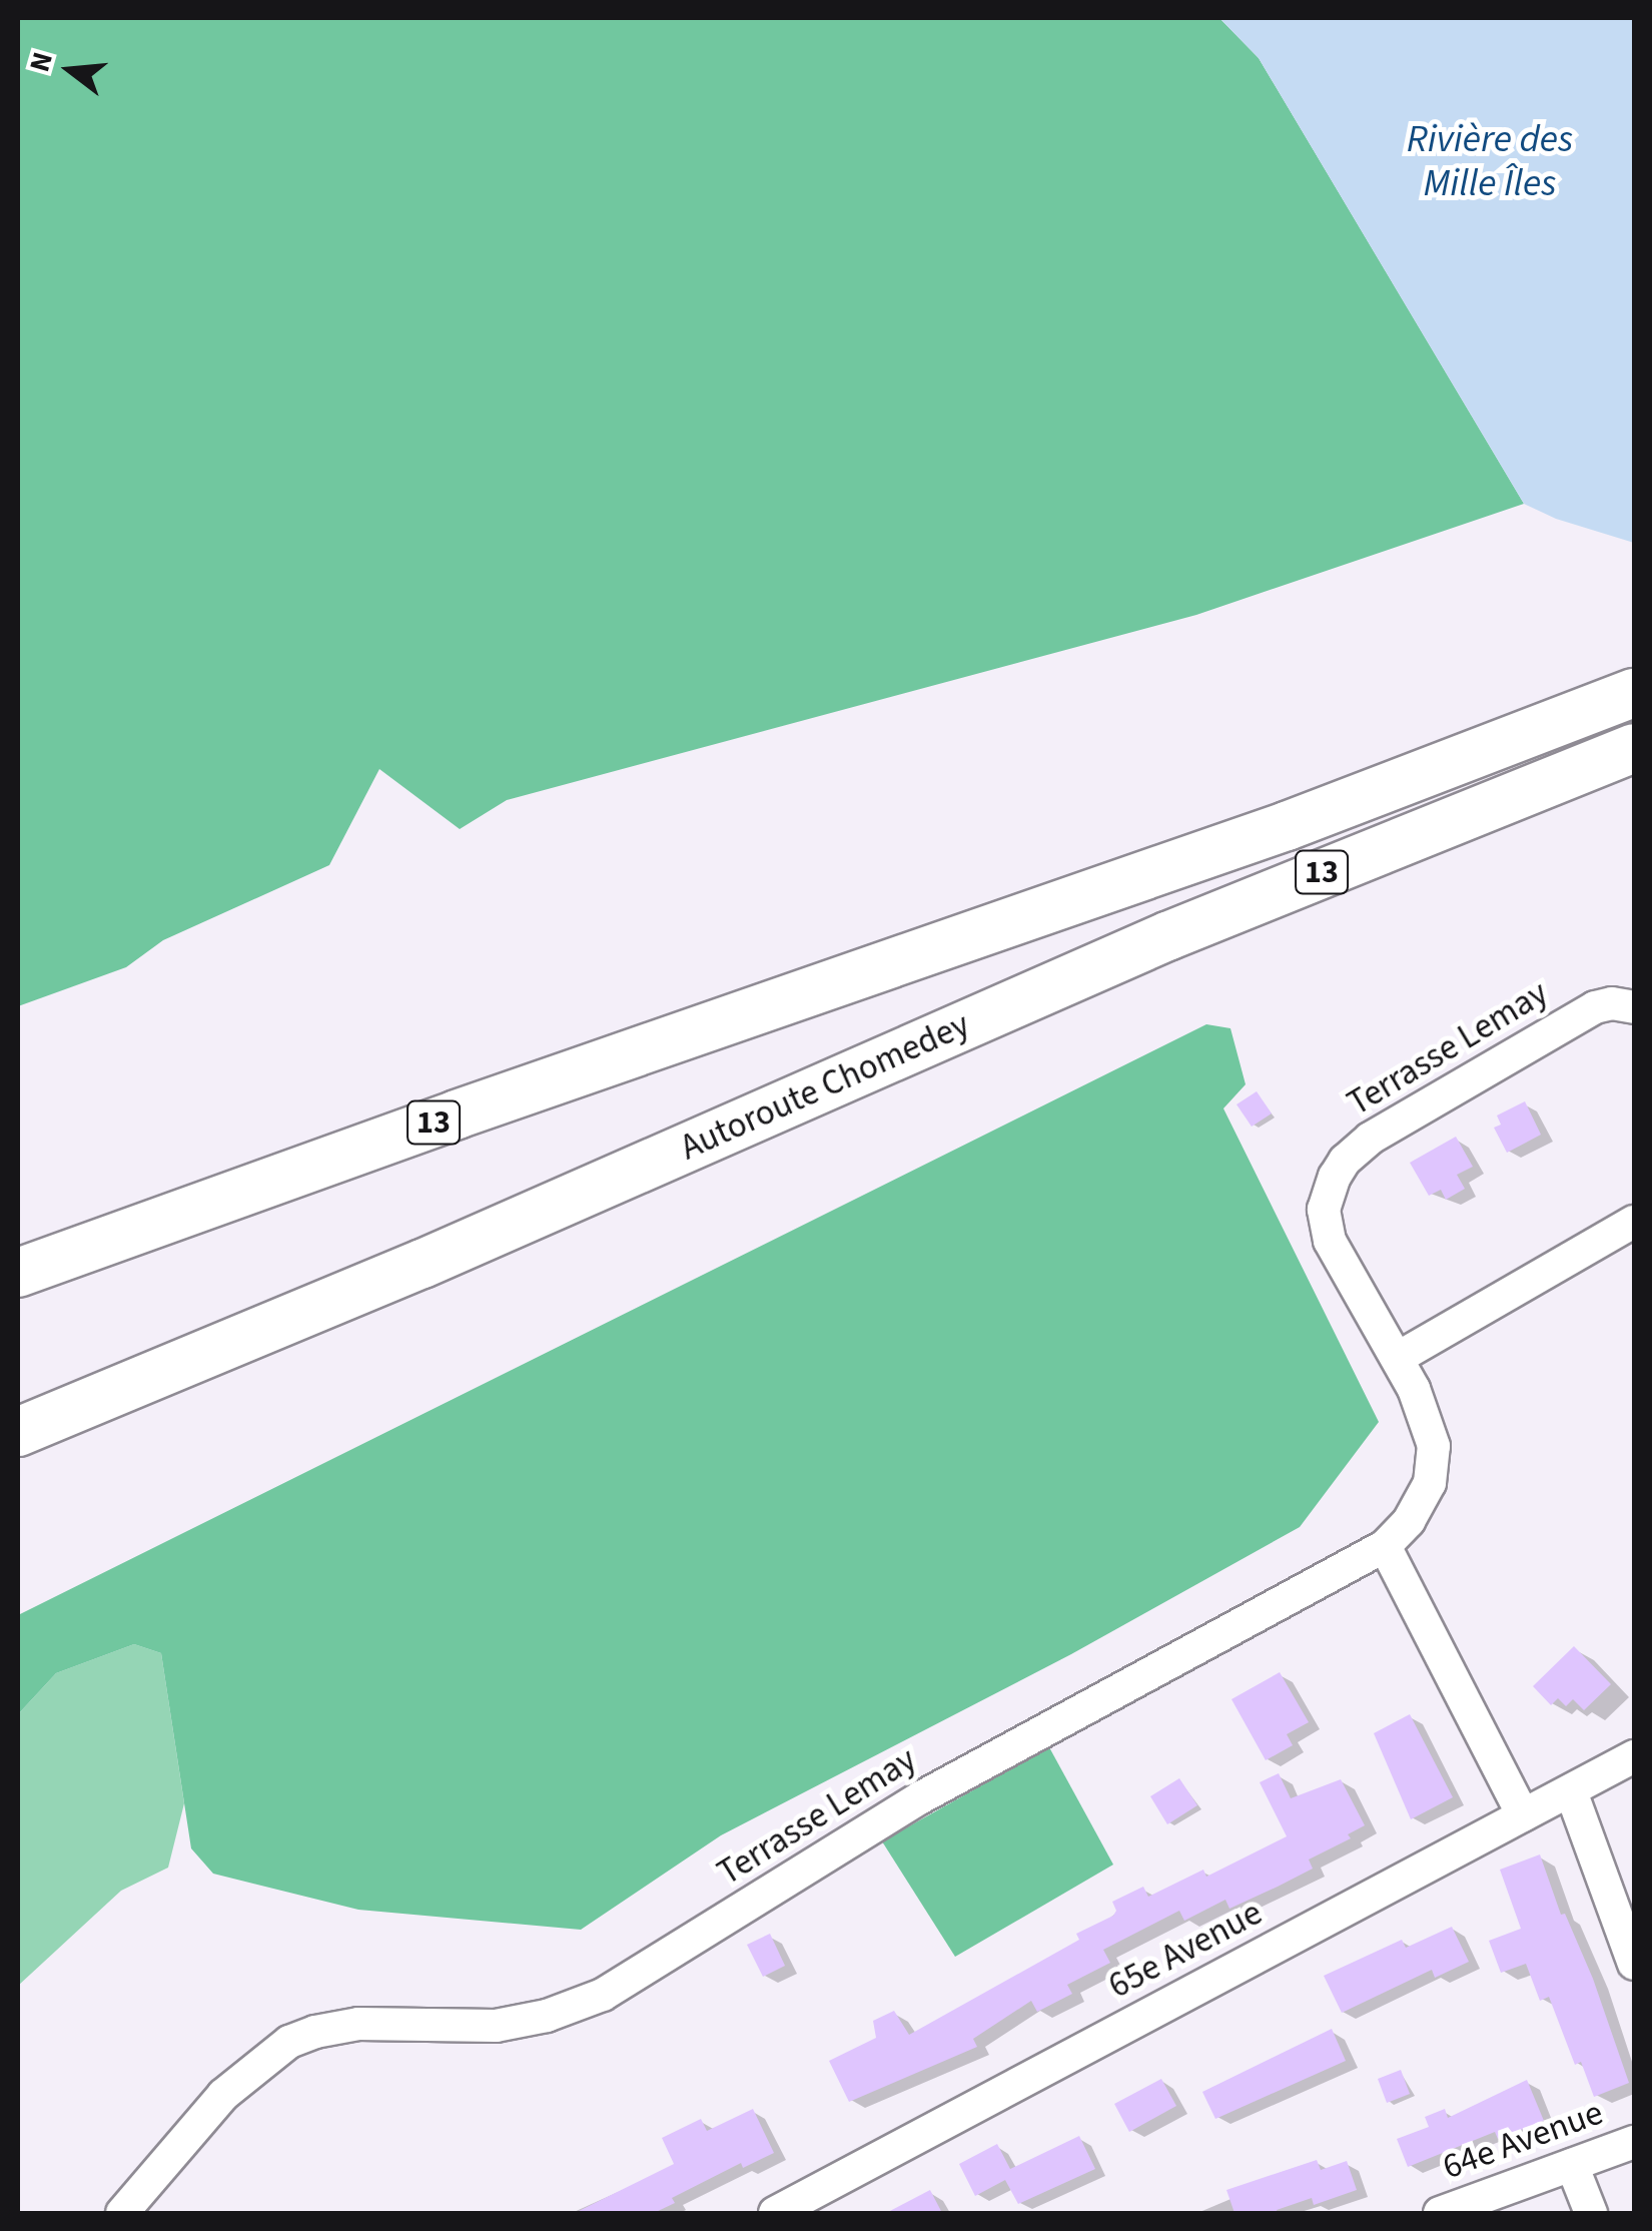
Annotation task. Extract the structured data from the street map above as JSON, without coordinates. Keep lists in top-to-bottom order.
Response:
{
  "streets": {
    "highway": ["13", "Autoroute Chomedey"],
    "street": ["Terrasse Lemay", "65e Avenue", "64e Avenue"]
  },
  "water": ["Rivière des Mille Îles"],
  "north": "left"
}
